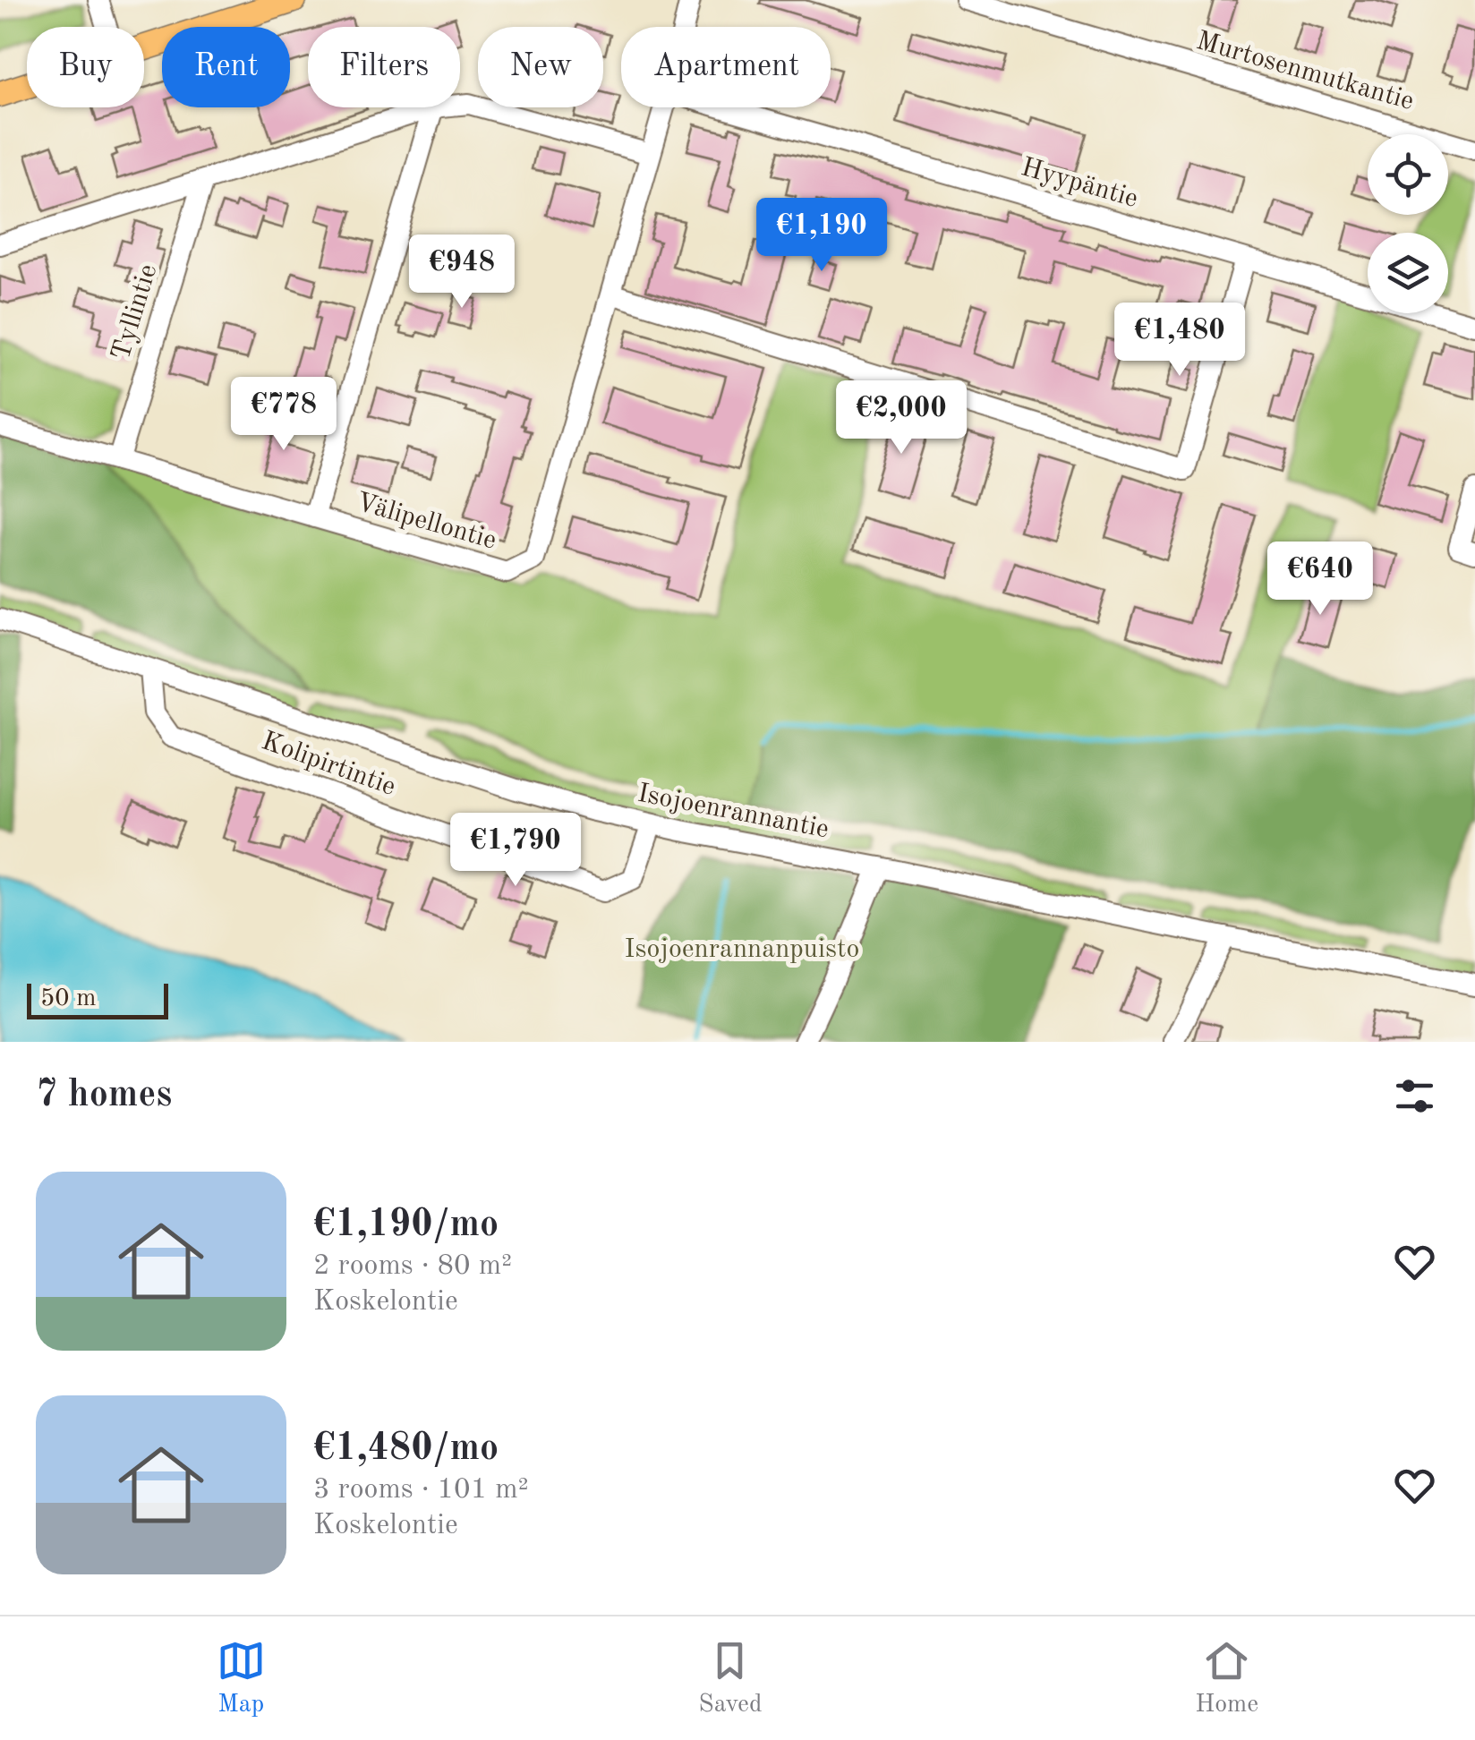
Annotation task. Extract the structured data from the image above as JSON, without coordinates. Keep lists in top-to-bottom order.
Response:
{
  "streets": {
    "street": [
      "Murtosenmutkantie",
      "Hyypäntie",
      "Tyllintie",
      "Välipellontie",
      "Kolipirtintie",
      "Isojoenrannantie"
    ]
  },
  "crossings": [
    ["Tyllintie", "Välipellontie"],
    ["Kolipirtintie", "Isojoenrannantie"]
  ],
  "parks": ["Isojoenrannanpuisto"],
  "scale_bar": "50 m",
  "page": {
    "chip": [
      "Buy",
      "Rent",
      "Filters",
      "New",
      "Apartment"
    ],
    "price": [
      "€1,190",
      "€948",
      "€1,480",
      "€778",
      "€2,000",
      "€640",
      "€1,790"
    ],
    "scale": "50 m",
    "heading": "7 homes",
    "list": [
      {
        "name": "€1,190/mo",
        "note": "2 rooms · 80 m² · Koskelontie"
      },
      {
        "name": "€1,480/mo",
        "note": "3 rooms · 101 m² · Koskelontie"
      }
    ],
    "tabs": ["Map", "Saved", "Home"]
  }
}
